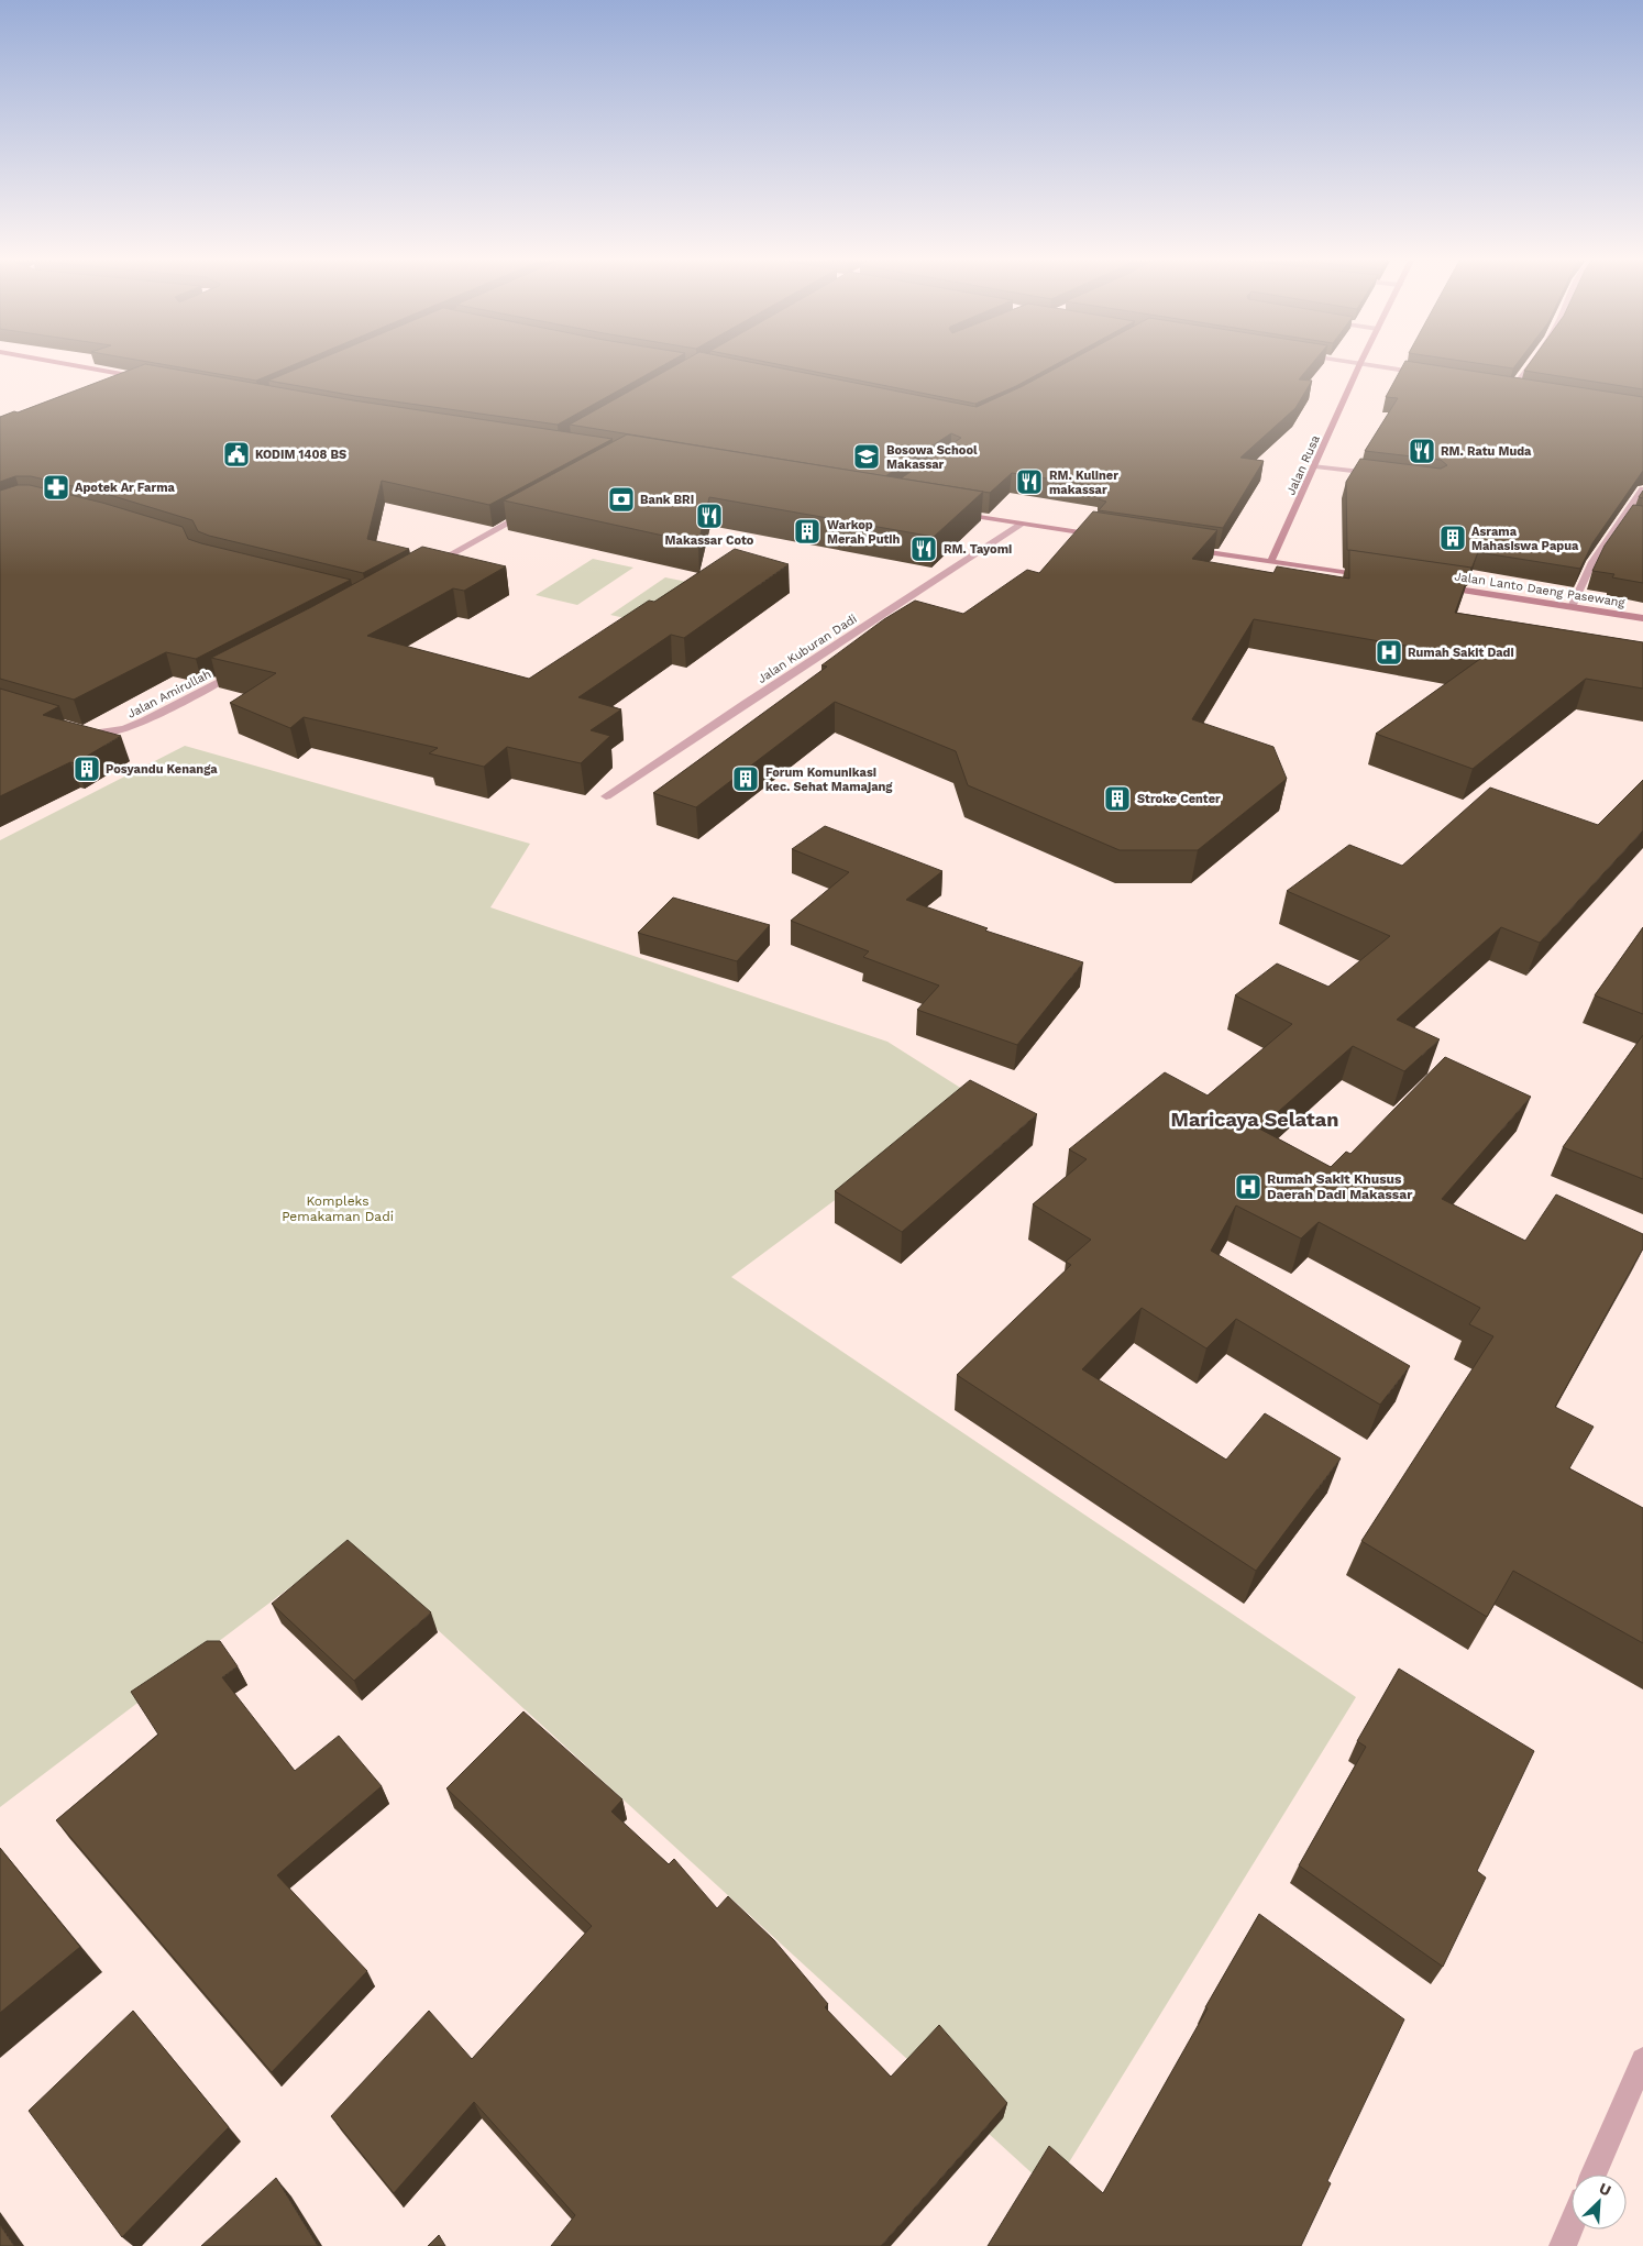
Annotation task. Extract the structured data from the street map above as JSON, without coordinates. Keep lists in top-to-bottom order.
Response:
{
  "streets": {
    "main road": ["Jalan Rusa", "Jalan Lanto Daeng Pasewang"],
    "street": ["Jalan Kuburan Dadi", "Jalan Amirullah"]
  },
  "districts": ["Maricaya Selatan"],
  "parks": ["Kompleks Pemakaman Dadi"],
  "places": {
    "restaurant": [
      "RM. Ratu Muda",
      "RM. Kuliner makassar",
      "Makassar Coto",
      "RM. Tayomi"
    ],
    "public building": ["KODIM 1408 BS"],
    "school or university": ["Bosowa School Makassar"],
    "pharmacy": ["Apotek Ar Farma"],
    "bank": ["Bank BRI"],
    "building": [
      "Warkop Merah Putih",
      "Asrama Mahasiswa Papua",
      "Posyandu Kenanga",
      "Forum Komunikasi kec. Sehat Mamajang",
      "Stroke Center"
    ],
    "hospital": ["Rumah Sakit Dadi", "Rumah Sakit Khusus Daerah Dadi Makassar"]
  },
  "north": "top right"
}
